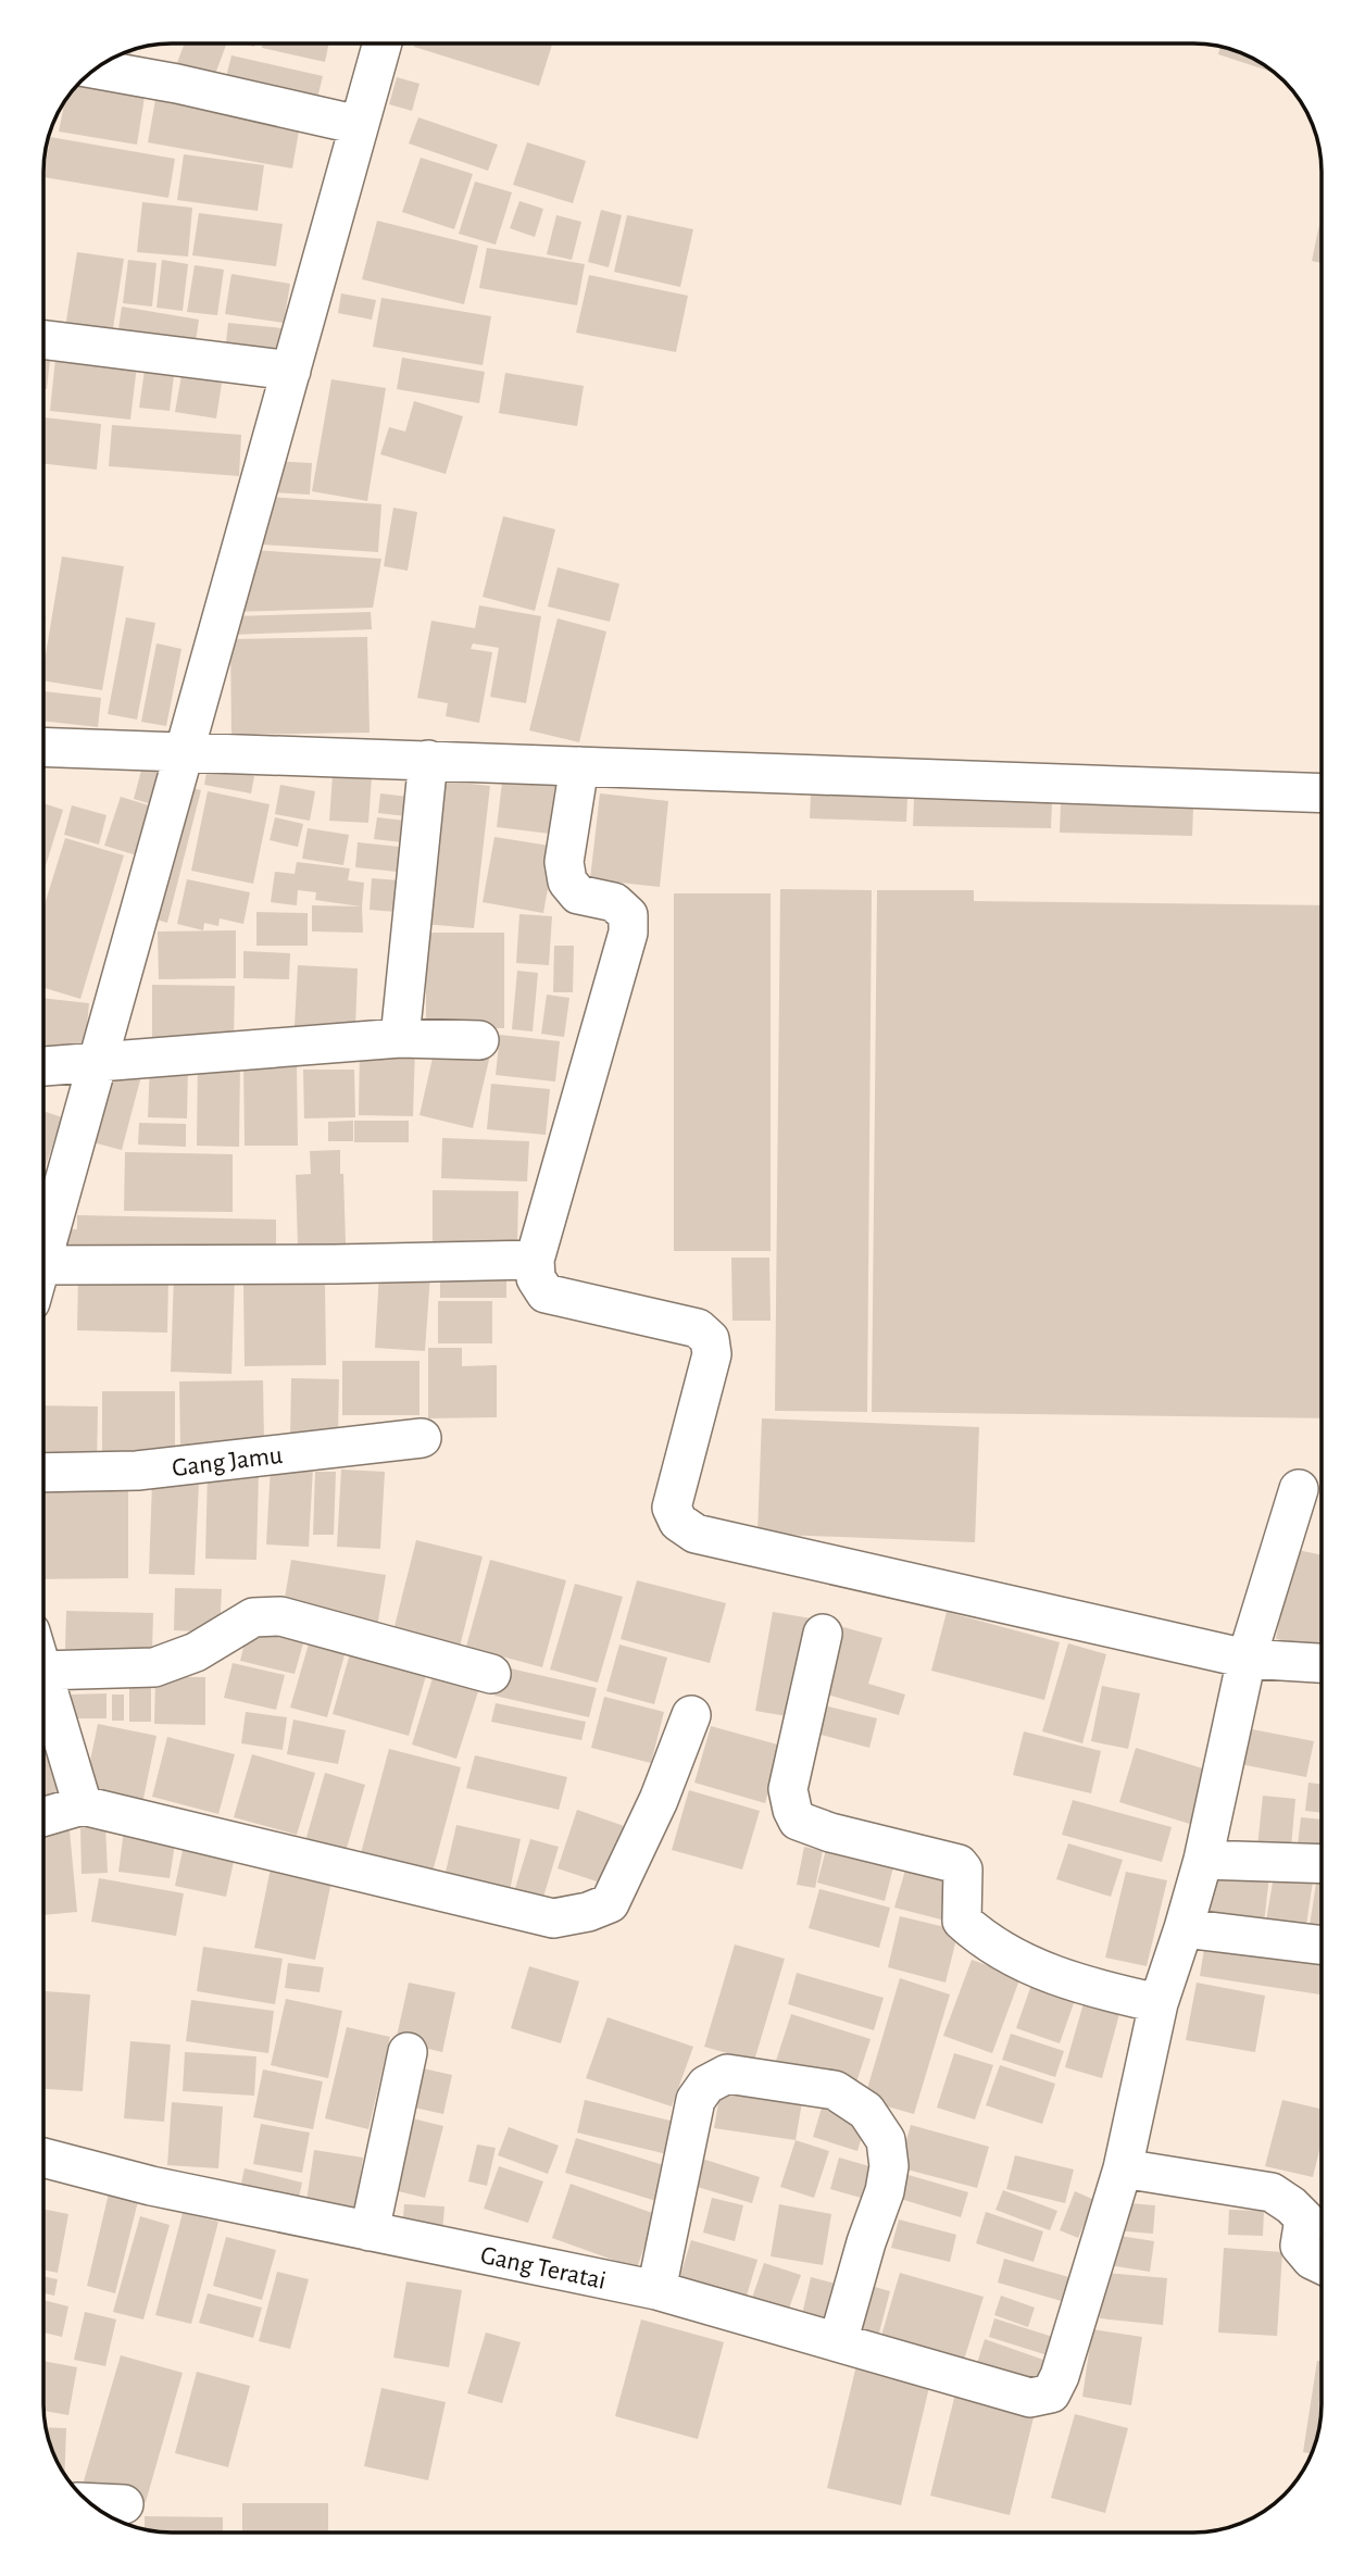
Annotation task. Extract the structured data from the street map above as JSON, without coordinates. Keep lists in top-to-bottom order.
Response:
{
  "streets": {
    "street": ["Gang Jamu", "Gang Teratai"]
  }
}
